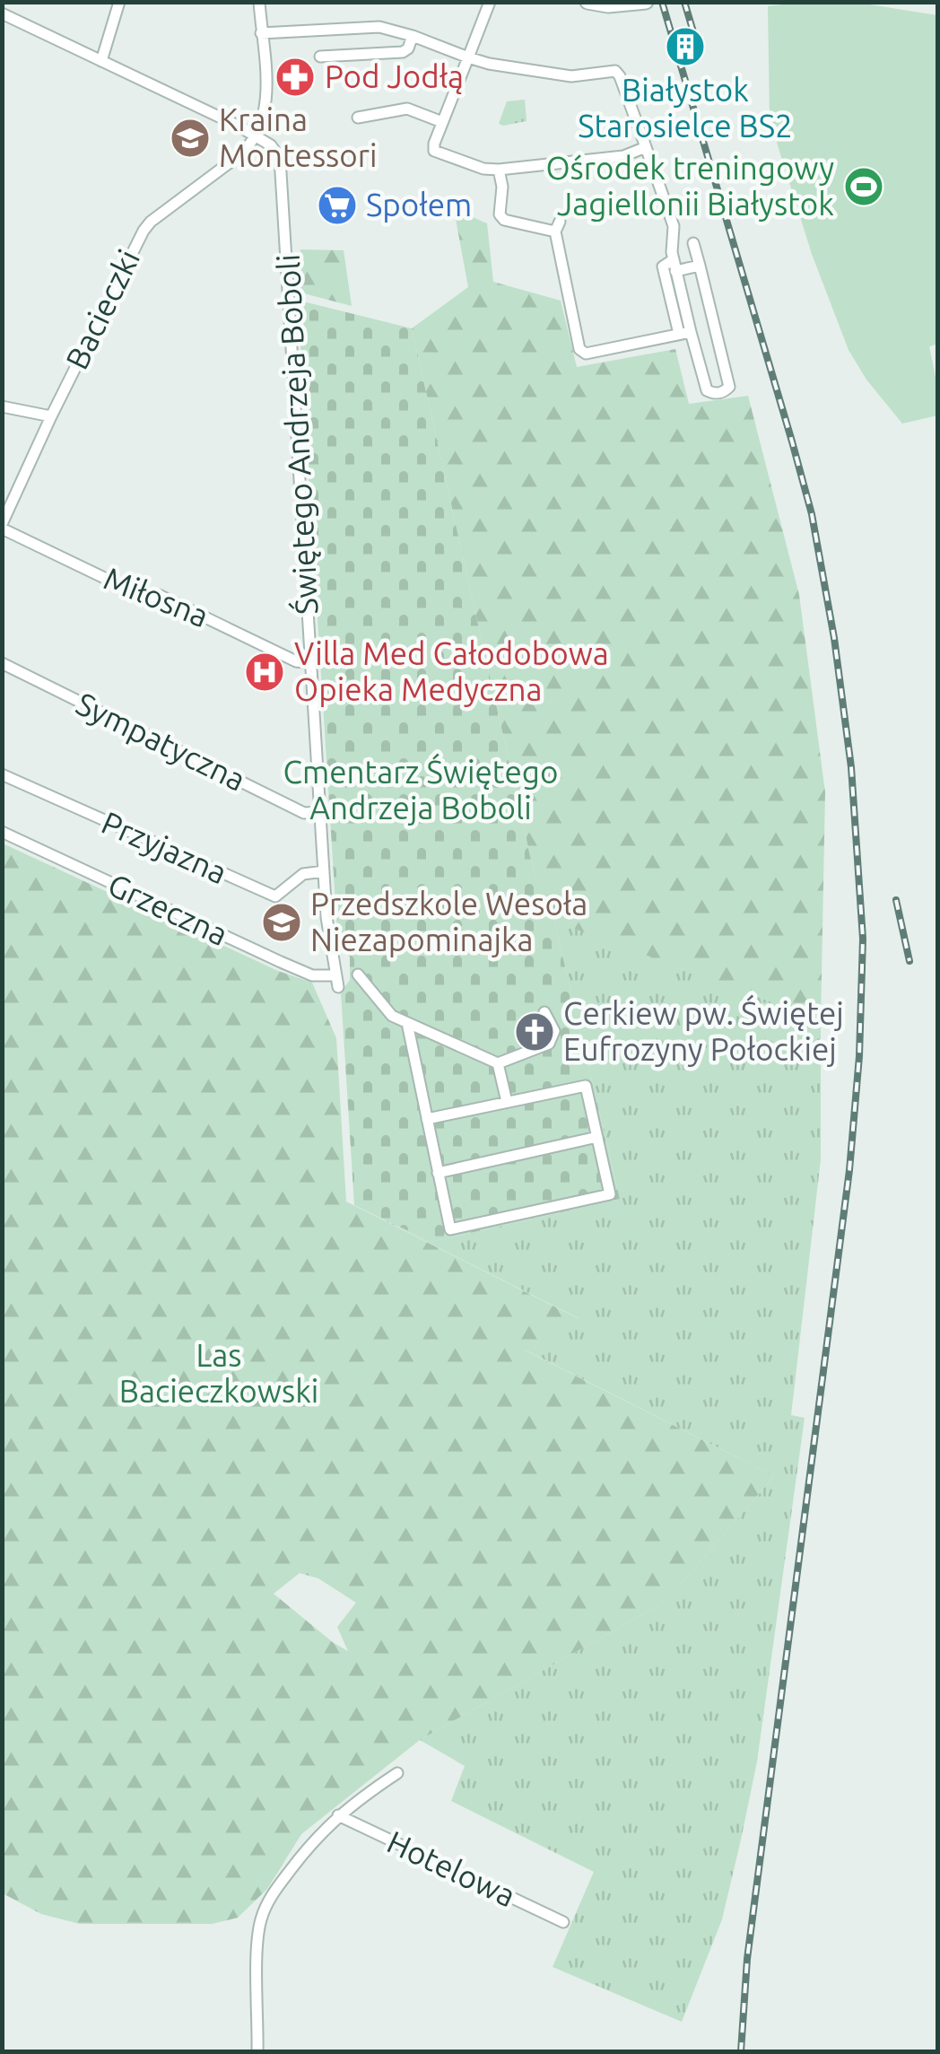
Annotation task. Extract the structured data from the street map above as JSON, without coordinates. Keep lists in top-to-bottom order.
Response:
{
  "streets": {
    "street": [
      "Bacieczki",
      "Świętego Andrzeja Boboli",
      "Miłosna",
      "Sympatyczna",
      "Przyjazna",
      "Grzeczna",
      "Hotelowa"
    ]
  },
  "crossings": [
    ["Bacieczki", "Świętego Andrzeja Boboli"],
    ["Bacieczki", "Miłosna"],
    ["Świętego Andrzeja Boboli", "Miłosna"],
    ["Świętego Andrzeja Boboli", "Sympatyczna"],
    ["Świętego Andrzeja Boboli", "Przyjazna"],
    ["Świętego Andrzeja Boboli", "Grzeczna"]
  ],
  "parks": ["Cmentarz Świętego Andrzeja Boboli", "Las Bacieczkowski"],
  "places": {
    "building": ["Białystok Starosielce BS2"],
    "pharmacy": ["Pod Jodłą"],
    "school or university": ["Kraina Montessori", "Przedszkole Wesoła Niezapominajka"],
    "sports": ["Ośrodek treningowy Jagiellonii Białystok"],
    "supermarket": ["Społem"],
    "hospital": ["Villa Med Całodobowa Opieka Medyczna"],
    "church": ["Cerkiew pw. Świętej Eufrozyny Połockiej"]
  }
}
